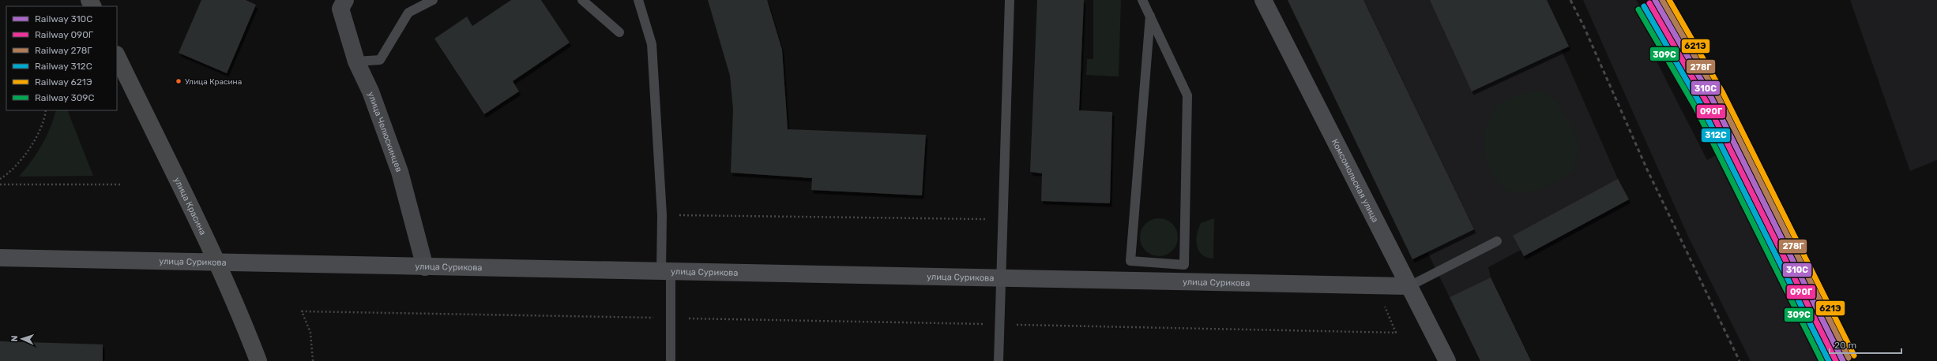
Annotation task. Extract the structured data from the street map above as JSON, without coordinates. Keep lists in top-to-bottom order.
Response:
{
  "streets": {
    "main road": ["улица Красина"],
    "street": ["улица Челюскинцев", "Комсомольская улица", "улица Сурикова"]
  },
  "crossings": [
    ["улица Челюскинцев", "улица Сурикова"],
    ["Комсомольская улица", "улица Сурикова"],
    ["улица Красина", "улица Сурикова"]
  ],
  "places": ["Улица Красина"],
  "lines": [
    "rail line 310С",
    "rail line 278Г",
    "rail line 621Э",
    "rail line 090Г",
    "rail line 312С",
    "rail line 309С"
  ],
  "legend": [
    "Railway 310С",
    "Railway 090Г",
    "Railway 278Г",
    "Railway 312С",
    "Railway 621Э",
    "Railway 309С"
  ],
  "scale_bar": "20 m",
  "north": "left"
}
